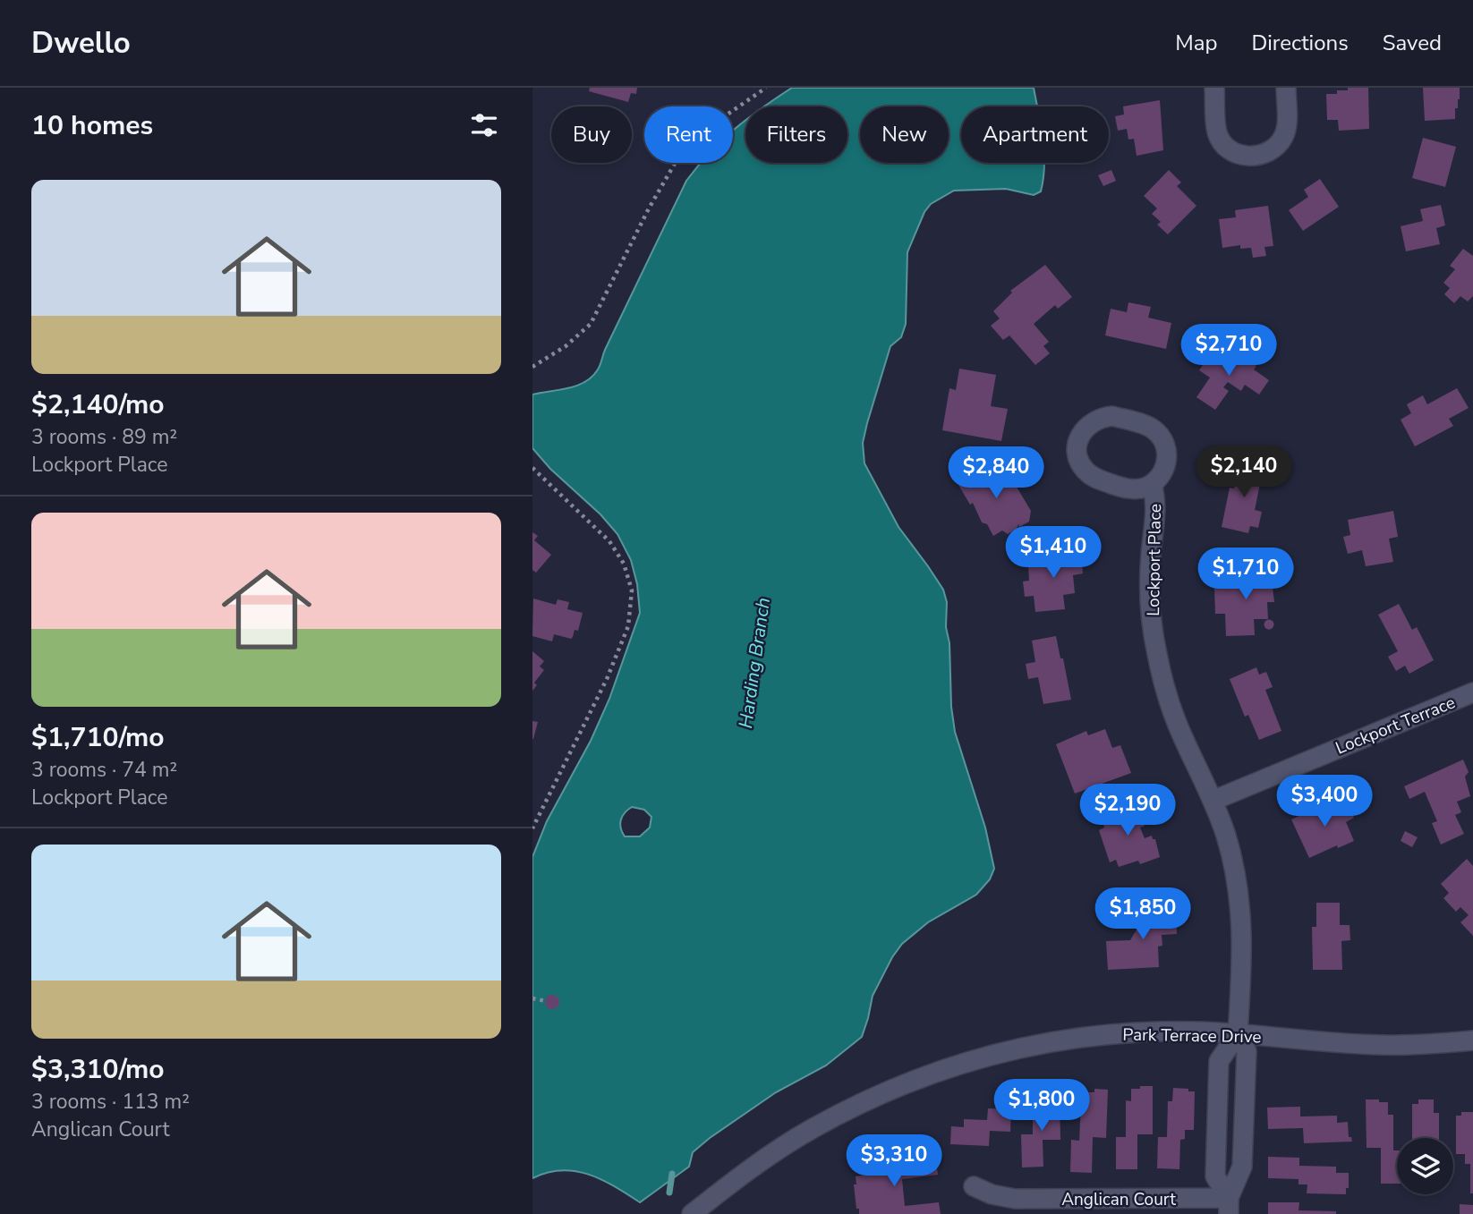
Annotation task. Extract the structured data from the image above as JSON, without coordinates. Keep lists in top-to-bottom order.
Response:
{
  "streets": {
    "street": [
      "Lockport Place",
      "Lockport Terrace",
      "Park Terrace Drive",
      "Anglican Court"
    ]
  },
  "crossings": [
    ["Lockport Place", "Lockport Terrace"],
    ["Lockport Place", "Park Terrace Drive"]
  ],
  "water": ["Harding Branch"],
  "page": {
    "header": "Dwello",
    "nav": ["Map", "Directions", "Saved"],
    "heading": "10 homes",
    "chip": [
      "Buy",
      "Rent",
      "Filters",
      "New",
      "Apartment"
    ],
    "list": [
      {
        "name": "$2,140/mo",
        "note": "3 rooms · 89 m² · Lockport Place"
      },
      {
        "name": "$1,710/mo",
        "note": "3 rooms · 74 m² · Lockport Place"
      },
      {
        "name": "$3,310/mo",
        "note": "3 rooms · 113 m² · Anglican Court"
      }
    ],
    "price": [
      "$2,710",
      "$2,140",
      "$2,840",
      "$1,410",
      "$1,710",
      "$3,400",
      "$2,190",
      "$1,850",
      "$1,800",
      "$3,310"
    ]
  }
}
